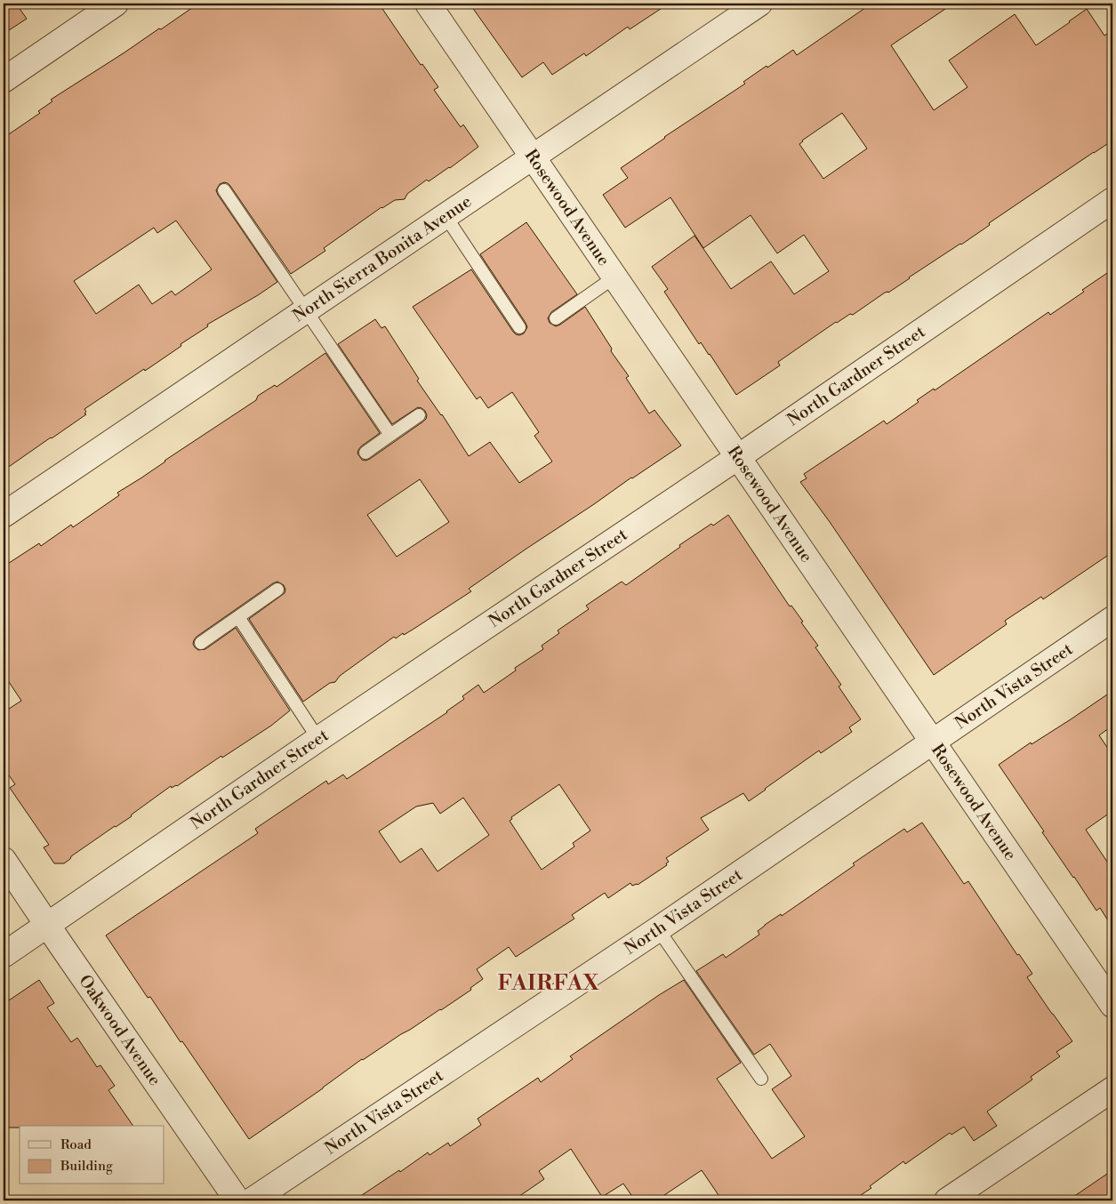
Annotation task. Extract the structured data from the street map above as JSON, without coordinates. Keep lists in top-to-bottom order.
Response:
{
  "streets": {
    "street": [
      "Rosewood Avenue",
      "North Sierra Bonita Avenue",
      "North Gardner Street",
      "North Vista Street",
      "Oakwood Avenue"
    ]
  },
  "crossings": [
    ["Rosewood Avenue", "North Sierra Bonita Avenue"],
    ["Rosewood Avenue", "North Gardner Street"],
    ["Rosewood Avenue", "North Vista Street"],
    ["North Gardner Street", "Oakwood Avenue"]
  ],
  "districts": ["FAIRFAX"],
  "legend": ["Road", "Building"]
}
